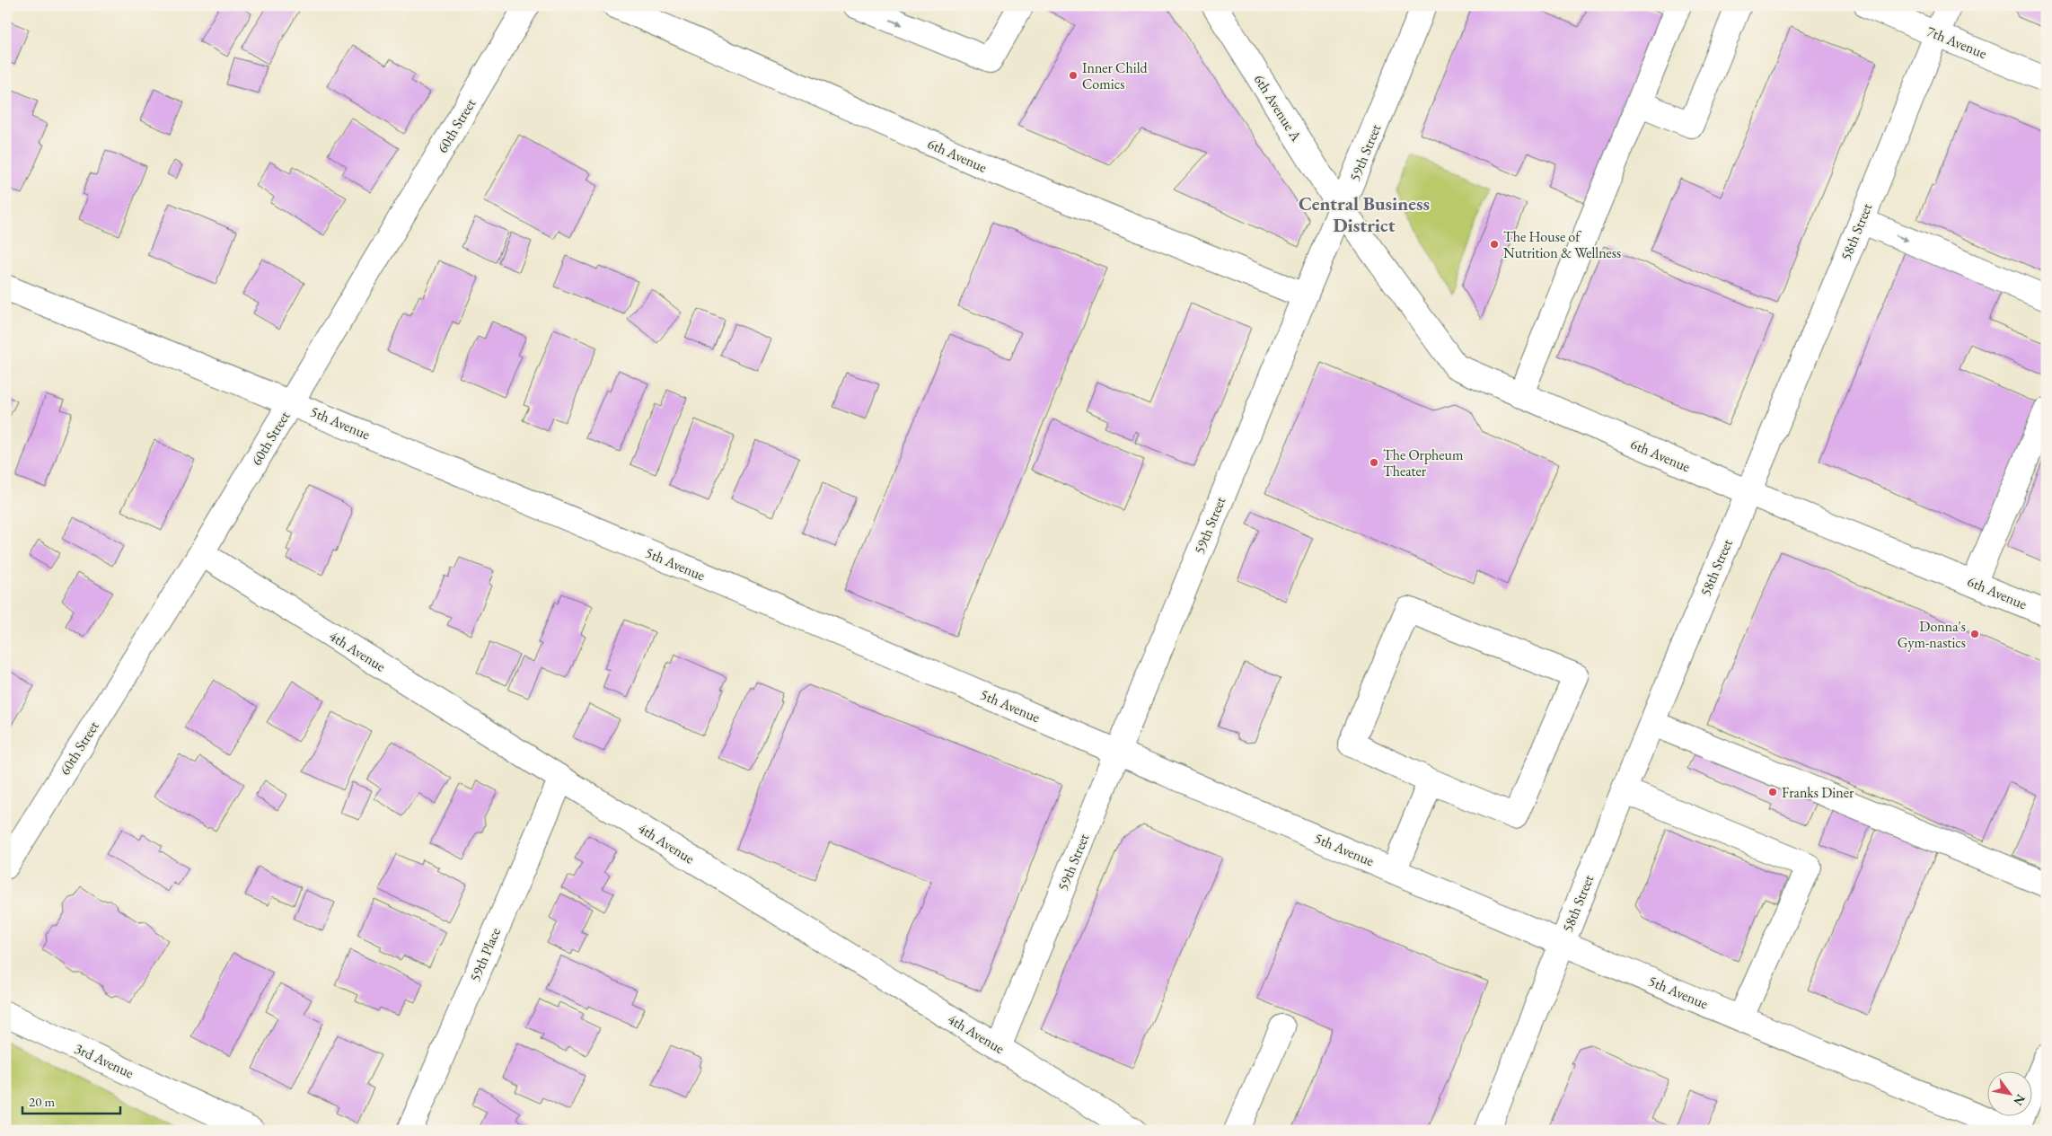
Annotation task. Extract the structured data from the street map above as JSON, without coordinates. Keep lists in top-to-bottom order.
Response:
{
  "streets": {
    "street": [
      "7th Avenue",
      "6th Avenue A",
      "60th Street",
      "59th Street",
      "6th Avenue",
      "58th Street",
      "5th Avenue",
      "4th Avenue",
      "59th Place",
      "3rd Avenue"
    ]
  },
  "crossings": [
    ["7th Avenue", "58th Street"],
    ["6th Avenue A", "59th Street"],
    ["6th Avenue A", "6th Avenue"],
    ["60th Street", "5th Avenue"],
    ["60th Street", "4th Avenue"],
    ["59th Street", "6th Avenue"],
    ["59th Street", "5th Avenue"],
    ["59th Street", "4th Avenue"],
    ["6th Avenue", "58th Street"],
    ["58th Street", "5th Avenue"],
    ["4th Avenue", "59th Place"]
  ],
  "districts": ["Central Business District"],
  "places": [
    "Inner Child Comics",
    "The House of Nutrition & Wellness",
    "The Orpheum Theater",
    "Donna's Gym-nastics",
    "Franks Diner"
  ],
  "scale_bar": "20 m",
  "north": "bottom right"
}
